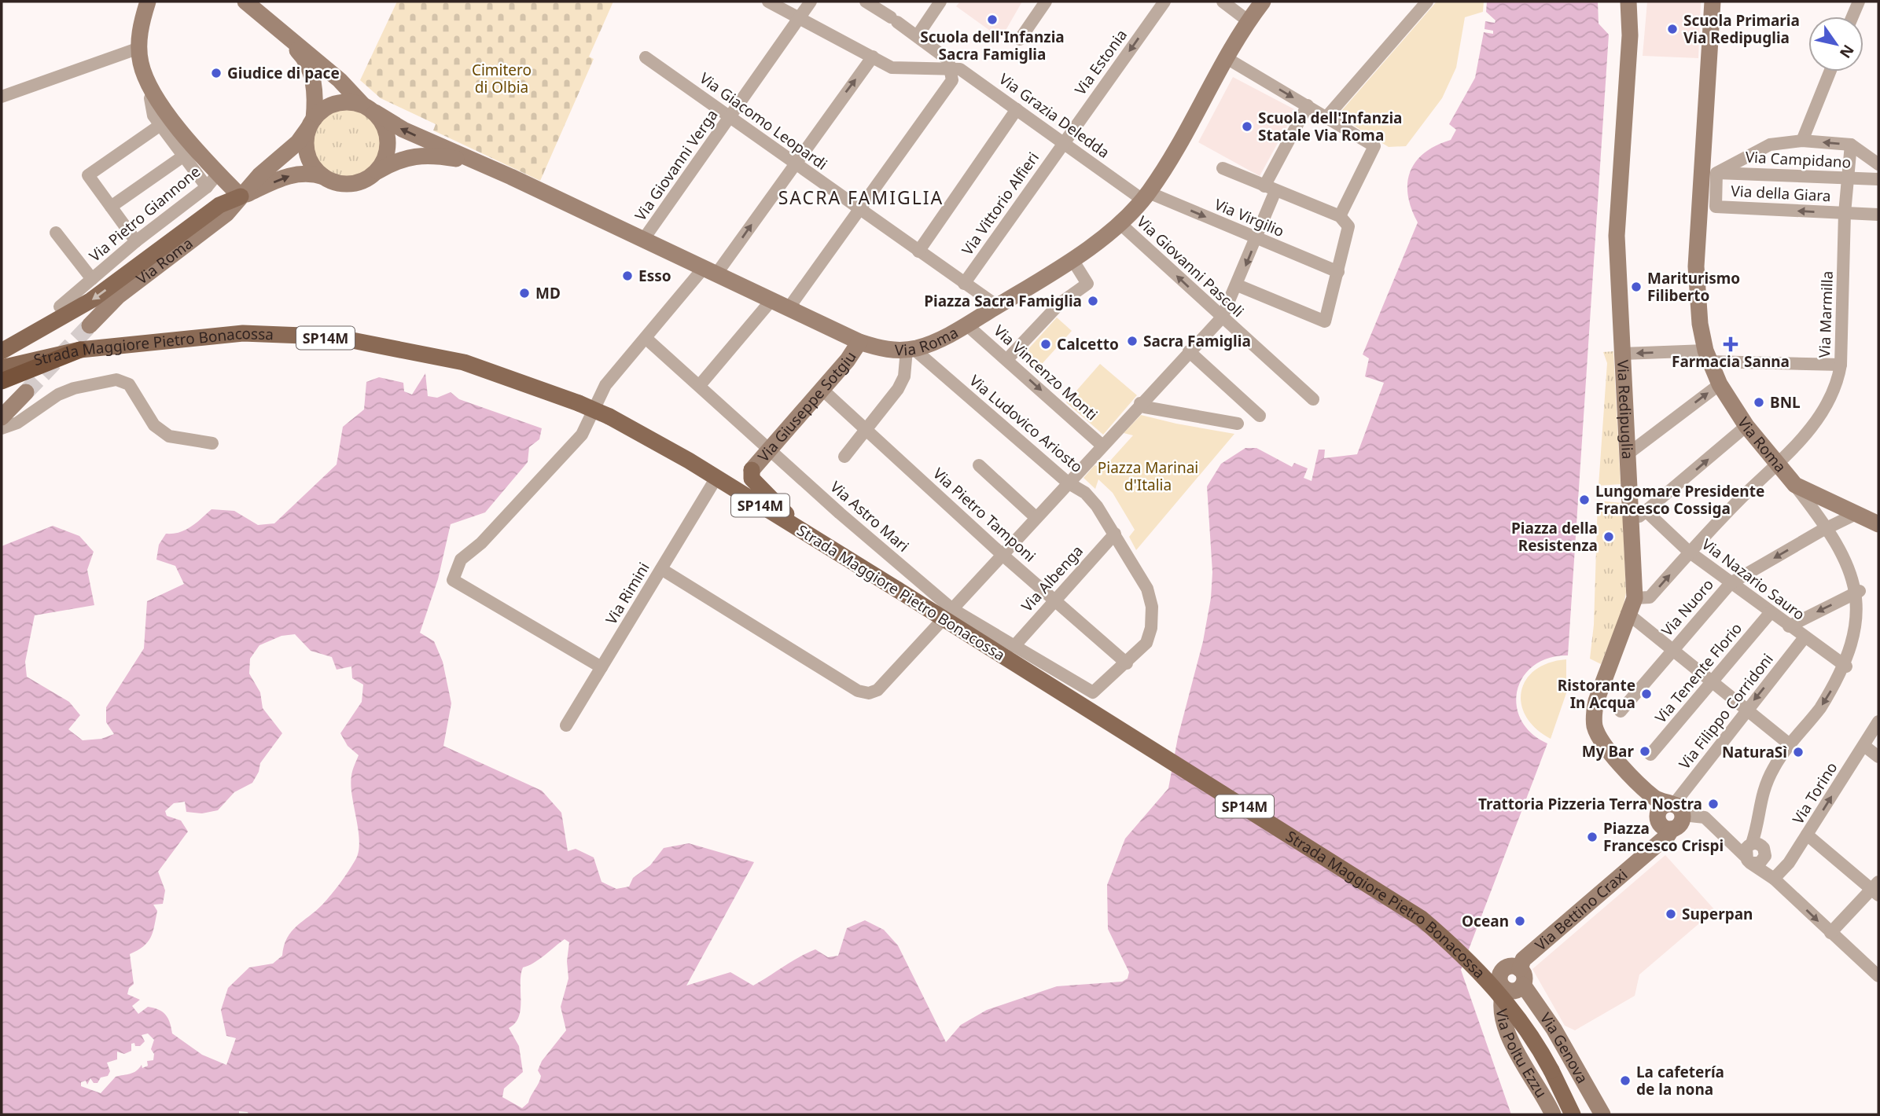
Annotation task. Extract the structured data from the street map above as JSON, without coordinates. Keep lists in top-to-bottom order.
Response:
{
  "streets": {
    "main road": [
      "Via Roma",
      "SP14M",
      "Strada Maggiore Pietro Bonacossa",
      "Via Giuseppe Sotgiu",
      "Via Redipuglia",
      "Via Bettino Craxi",
      "Via Genova",
      "Via Poltu Ezzu"
    ],
    "street": [
      "Via Estonia",
      "Via Grazia Deledda",
      "Via Giacomo Leopardi",
      "Via Campidano",
      "Via Giovanni Verga",
      "Via della Giara",
      "Via Vittorio Alfieri",
      "Via Pietro Giannone",
      "Via Virgilio",
      "Via Giovanni Pascoli",
      "Via Marmilla",
      "Via Vincenzo Monti",
      "Via Ludovico Ariosto",
      "Via Pietro Tamponi",
      "Via Astro Mari",
      "Via Albenga",
      "Via Nazario Sauro",
      "Via Rimini",
      "Via Nuoro",
      "Via Tenente Florio",
      "Via Filippo Corridoni",
      "Via Torino"
    ]
  },
  "crossings": [
    ["Via Estonia", "Via Grazia Deledda"],
    ["Via Estonia", "Via Vittorio Alfieri"],
    ["Via Grazia Deledda", "Via Vittorio Alfieri"],
    ["Via Grazia Deledda", "Via Virgilio"],
    ["Via Grazia Deledda", "Via Roma"],
    ["Via Giacomo Leopardi", "Via Giovanni Verga"],
    ["Via Giacomo Leopardi", "Via Vittorio Alfieri"],
    ["Via Giacomo Leopardi", "Via Roma"],
    ["Via Campidano", "Via della Giara"],
    ["Via Campidano", "Via Roma"],
    ["Via Campidano", "Via Marmilla"],
    ["Via Giovanni Verga", "Via Roma"],
    ["Via della Giara", "Via Roma"],
    ["Via della Giara", "Via Marmilla"],
    ["Via Virgilio", "Via Roma"],
    ["Via Roma", "Via Giovanni Pascoli"],
    ["Via Roma", "Via Marmilla"],
    ["Via Roma", "Via Vincenzo Monti"],
    ["Via Roma", "Via Giuseppe Sotgiu"],
    ["Via Roma", "Via Ludovico Ariosto"],
    ["Via Roma", "Via Nazario Sauro"],
    ["Via Roma", "Via Nuoro"],
    ["Via Marmilla", "Via Redipuglia"],
    ["Via Marmilla", "Via Nazario Sauro"],
    ["Strada Maggiore Pietro Bonacossa", "Via Giuseppe Sotgiu"],
    ["Strada Maggiore Pietro Bonacossa", "Via Rimini"],
    ["Via Giuseppe Sotgiu", "Via Pietro Tamponi"],
    ["Via Giuseppe Sotgiu", "Via Astro Mari"],
    ["Via Redipuglia", "Via Filippo Corridoni"],
    ["Via Redipuglia", "Via Bettino Craxi"],
    ["Via Ludovico Ariosto", "Via Pietro Tamponi"],
    ["Via Ludovico Ariosto", "Via Astro Mari"],
    ["Via Ludovico Ariosto", "Via Albenga"],
    ["Via Pietro Tamponi", "Via Albenga"],
    ["Via Astro Mari", "Via Albenga"],
    ["Via Nazario Sauro", "Via Nuoro"],
    ["Via Nazario Sauro", "Via Tenente Florio"],
    ["Via Nazario Sauro", "Via Filippo Corridoni"],
    ["Via Bettino Craxi", "Via Genova"],
    ["Via Bettino Craxi", "Via Poltu Ezzu"],
    ["Via Genova", "Via Poltu Ezzu"]
  ],
  "one_way": [
    "Via Estonia",
    "Via della Giara",
    "Via Giovanni Pascoli",
    "Via Filippo Corridoni",
    "Via Torino"
  ],
  "districts": ["SACRA FAMIGLIA"],
  "parks": ["Cimitero di Olbia", "Piazza Marinai d'Italia"],
  "places": {
    "other": [
      "Scuola dell'Infanzia Sacra Famiglia",
      "Scuola Primaria Via Redipuglia",
      "Giudice di pace",
      "Scuola dell'Infanzia Statale Via Roma",
      "Esso",
      "Mariturismo Filiberto",
      "MD",
      "Piazza Sacra Famiglia",
      "Sacra Famiglia",
      "Calcetto",
      "BNL",
      "Lungomare Presidente Francesco Cossiga",
      "Piazza della Resistenza",
      "Ristorante In Acqua",
      "My Bar",
      "NaturaSì",
      "Trattoria Pizzeria Terra Nostra",
      "Piazza Francesco Crispi",
      "Superpan",
      "Ocean",
      "La cafetería de la nona"
    ],
    "health": ["Farmacia Sanna"]
  },
  "north": "bottom right"
}
